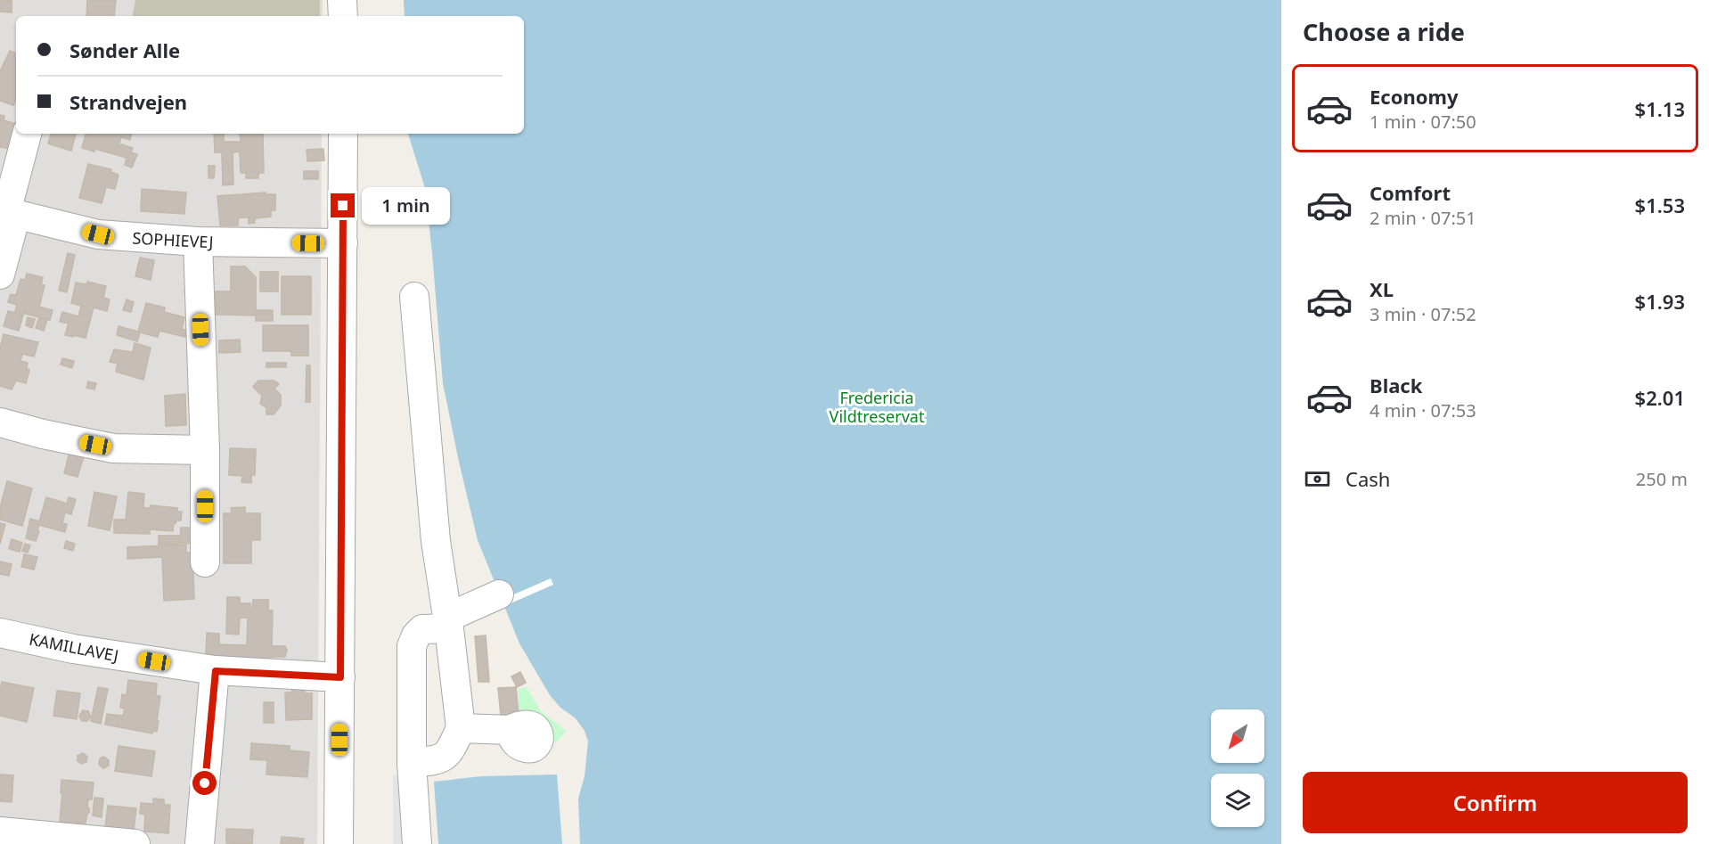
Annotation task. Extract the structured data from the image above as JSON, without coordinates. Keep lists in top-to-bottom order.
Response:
{
  "streets": {
    "street": ["SOPHIEVEJ", "KAMILLAVEJ"]
  },
  "parks": ["Fredericia Vildtreservat"],
  "north": "bottom left",
  "page": {
    "heading": "Choose a ride",
    "banner": ["Sønder Alle", "Strandvejen"],
    "list": [
      {
        "name": "Economy",
        "note": "1 min · 07:50",
        "value": "$1.13"
      },
      {
        "name": "Comfort",
        "note": "2 min · 07:51",
        "value": "$1.53"
      },
      {
        "name": "XL",
        "note": "3 min · 07:52",
        "value": "$1.93"
      },
      {
        "name": "Black",
        "note": "4 min · 07:53",
        "value": "$2.01"
      }
    ],
    "bubble": "1 min",
    "pay": ["Cash", "250 m"],
    "buttons": "Confirm"
  }
}
